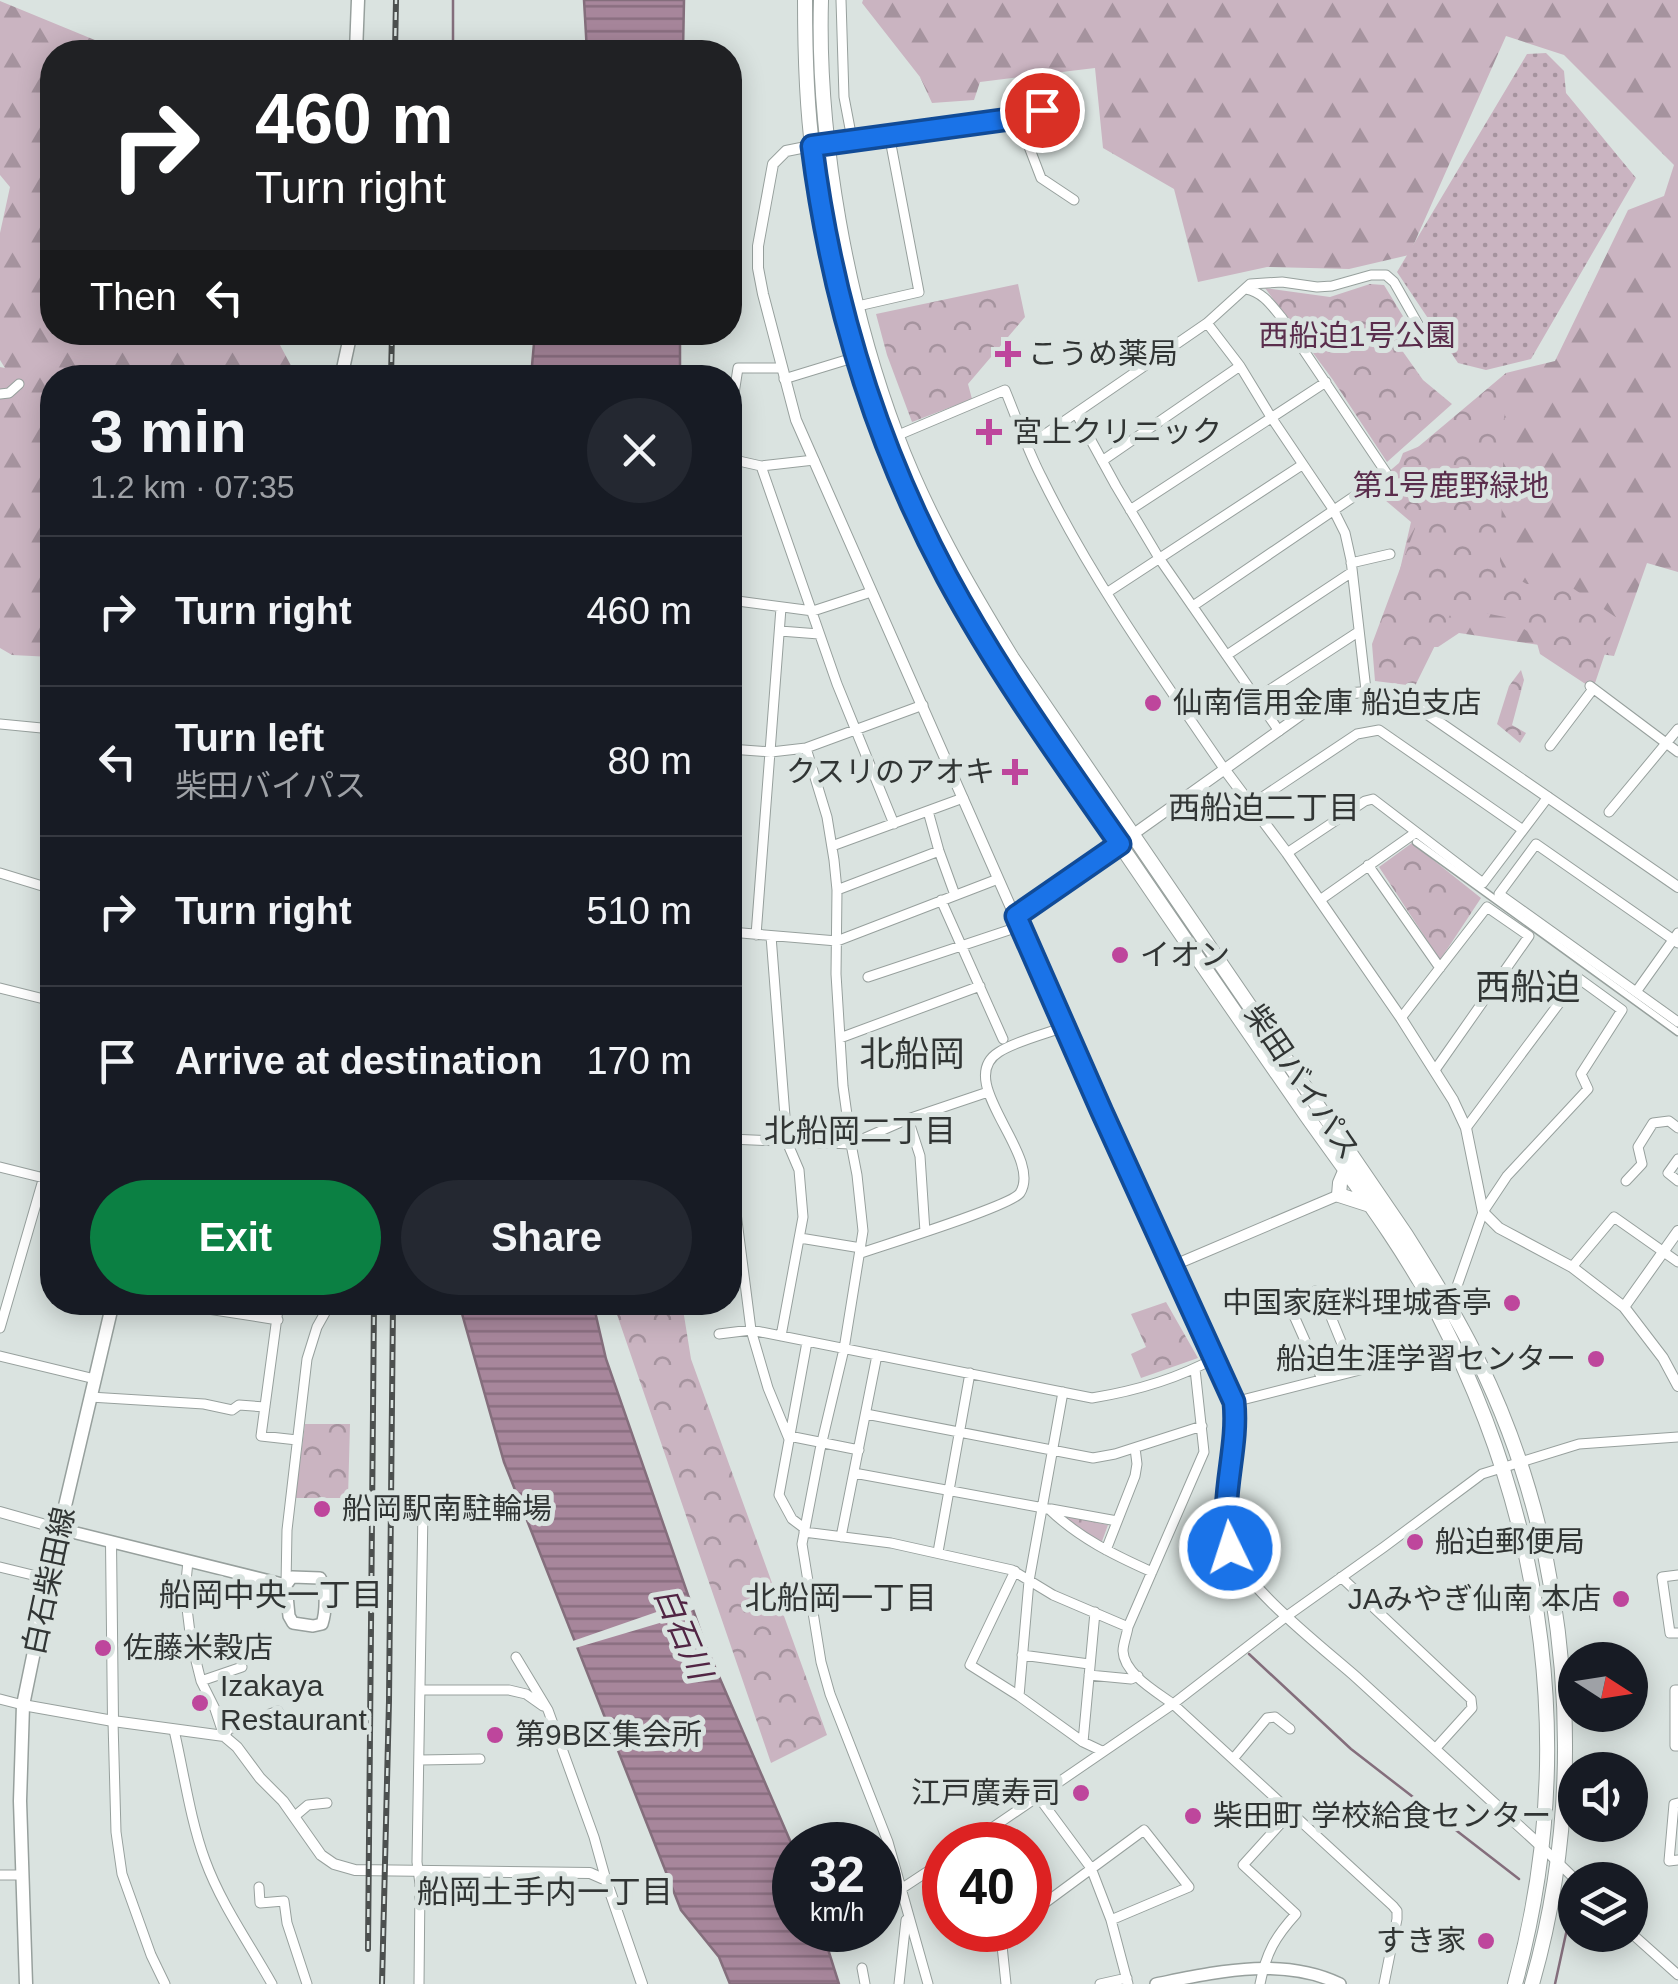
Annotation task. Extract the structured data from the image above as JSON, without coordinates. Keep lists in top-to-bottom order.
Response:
{
  "streets": {
    "highway": ["柴田バイパス"],
    "main road": ["白石柴田線"]
  },
  "districts": [
    "西船迫二丁目",
    "西船迫",
    "北船岡",
    "北船岡二丁目",
    "船岡中央一丁目",
    "北船岡一丁目",
    "船岡土手内一丁目"
  ],
  "water": ["白石川"],
  "parks": ["西船迫1号公園", "第1号鹿野緑地"],
  "places": {
    "health": ["こうめ薬局", "宮上クリニック", "クスリのアオキ"],
    "other": [
      "仙南信用金庫 船迫支店",
      "イオン",
      "中国家庭料理城香亭",
      "船迫生涯学習センター",
      "船岡駅南駐輪場",
      "船迫郵便局",
      "JAみやぎ仙南 本店",
      "佐藤米穀店",
      "Izakaya Restaurant",
      "第9B区集会所",
      "江戸廣寿司",
      "柴田町 学校給食センター",
      "すき家"
    ]
  },
  "north": "right",
  "page": {
    "turn": ["460 m", "Turn right"],
    "then": "Then",
    "heading": ["3 min", "1.2 km · 07:35"],
    "list": [
      {
        "name": "Turn right",
        "value": "460 m"
      },
      {
        "name": "Turn left",
        "note": "柴田バイパス",
        "value": "80 m"
      },
      {
        "name": "Turn right",
        "value": "510 m"
      },
      {
        "name": "Arrive at destination",
        "value": "170 m"
      }
    ],
    "buttons": ["Exit", "Share"],
    "speed": "32 km/h",
    "limit": "40"
  }
}
